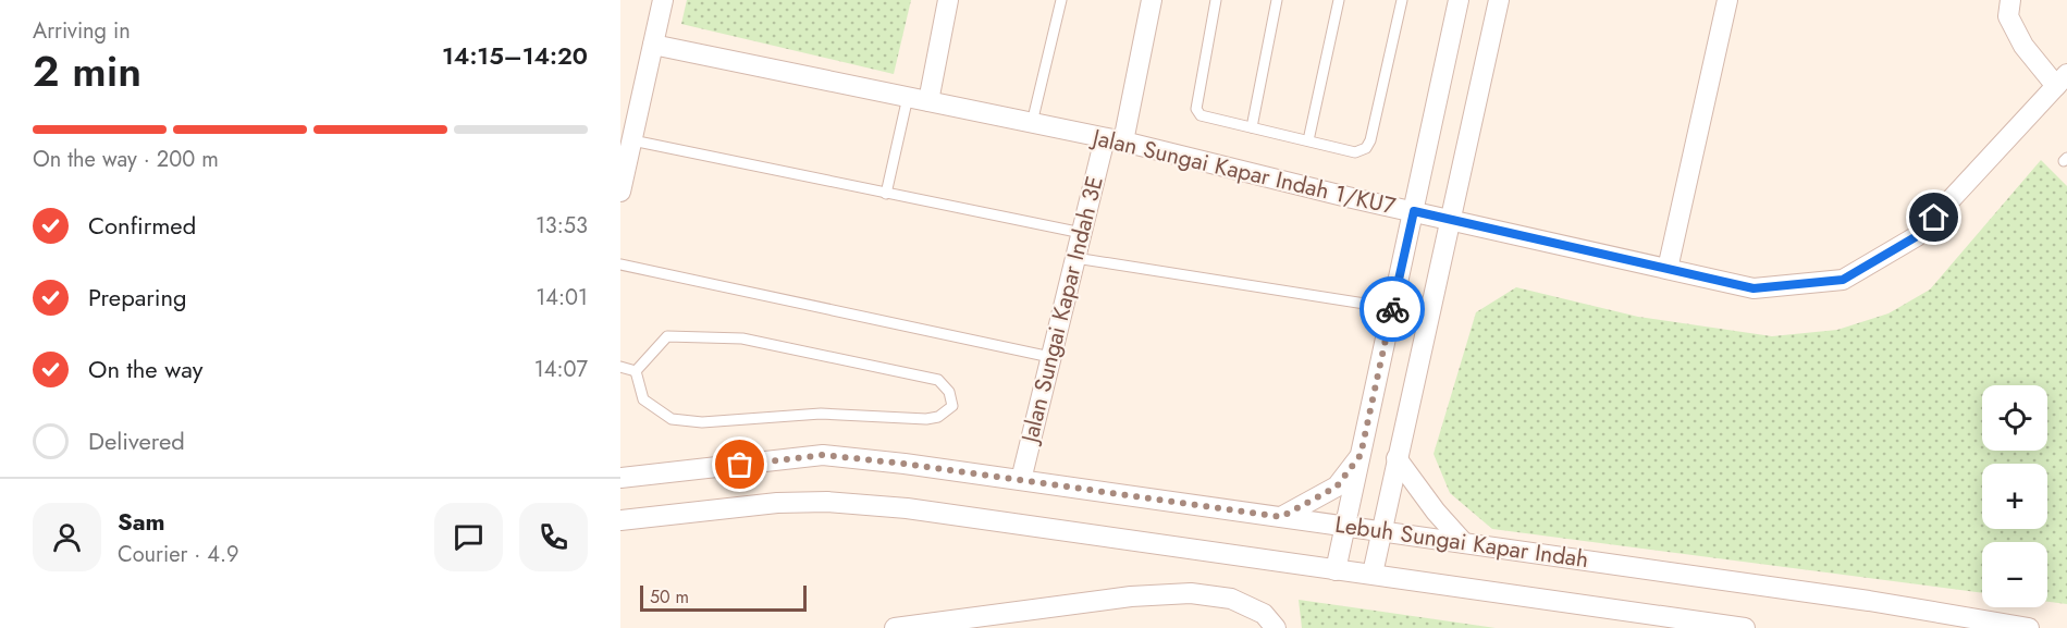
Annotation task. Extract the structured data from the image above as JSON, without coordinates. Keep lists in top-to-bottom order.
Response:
{
  "streets": {
    "street": ["Jalan Sungai Kapar Indah 1/KU7", "Jalan Sungai Kapar Indah 3E", "Lebuh Sungai Kapar Indah"]
  },
  "crossings": [
    ["Jalan Sungai Kapar Indah 1/KU7", "Jalan Sungai Kapar Indah 3E"],
    ["Jalan Sungai Kapar Indah 3E", "Lebuh Sungai Kapar Indah"]
  ],
  "scale_bar": "50 m",
  "page": {
    "heading": ["2 min", "Arriving in", "14:15–14:20"],
    "panel": ["Sam", "Courier · 4.9"],
    "bar": "On the way · 200 m",
    "list": [
      ["Confirmed", "13:53"],
      ["Preparing", "14:01"],
      ["On the way", "14:07"],
      "Delivered"
    ],
    "map_buttons": ["+", "−"],
    "scale": "50 m"
  }
}
